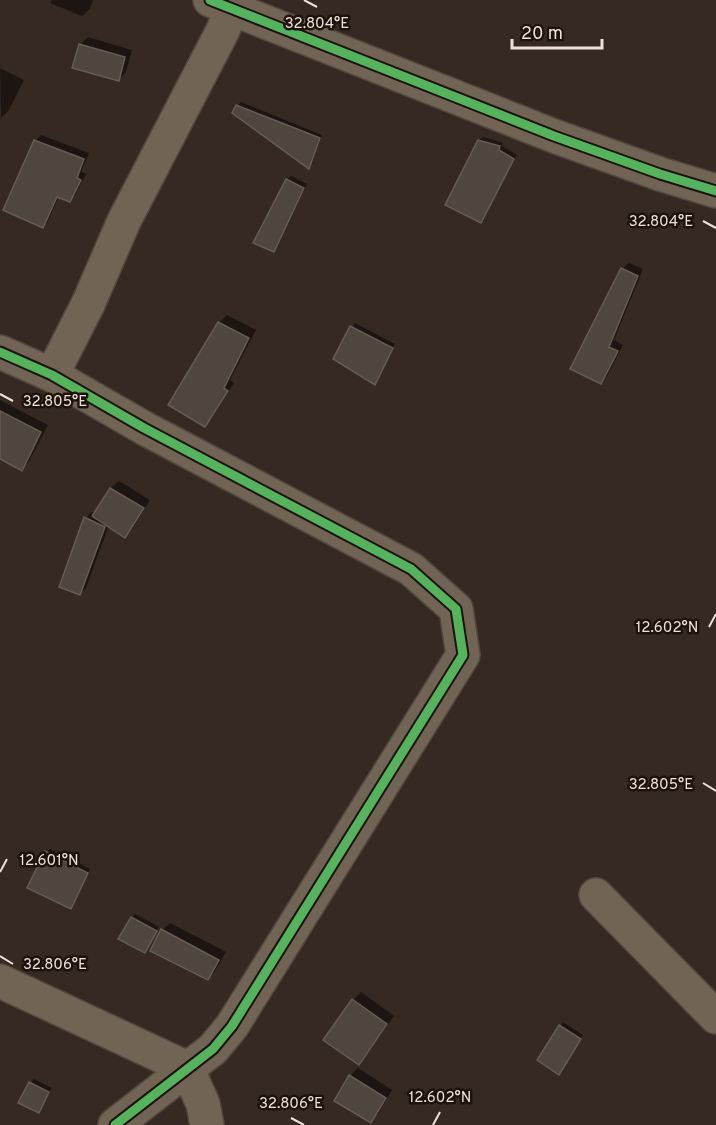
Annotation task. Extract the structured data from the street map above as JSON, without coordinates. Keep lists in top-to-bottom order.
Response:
{
  "scale_bar": "20 m",
  "coordinates": [
    "32.804°E",
    "32.805°E",
    "12.602°N",
    "12.601°N",
    "32.806°E"
  ]
}
